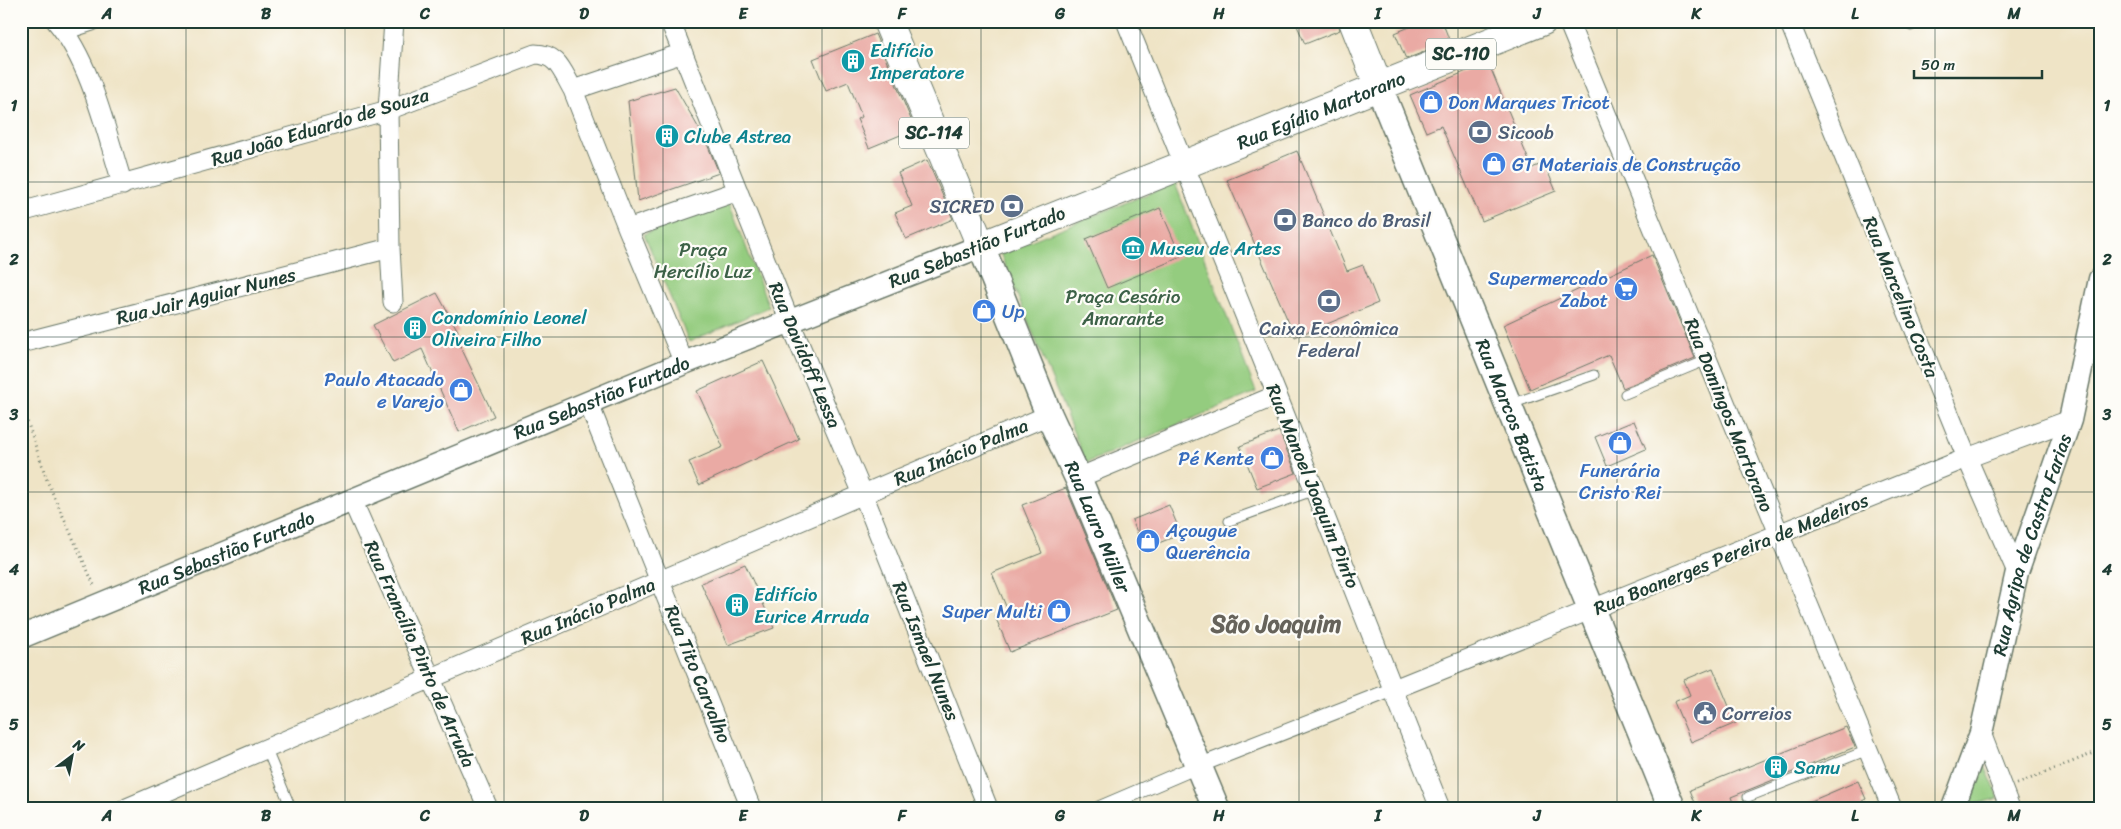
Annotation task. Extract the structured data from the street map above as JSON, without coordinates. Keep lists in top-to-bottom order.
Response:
{
  "streets": {
    "main road": [
      "SC-110",
      "Rua Egídio Martorano",
      "SC-114",
      "Rua Sebastião Furtado",
      "Rua Marcos Batista",
      "Rua Lauro Müller"
    ],
    "street": [
      "Rua João Eduardo de Souza",
      "Rua Jair Aguiar Nunes",
      "Rua Marcelino Costa",
      "Rua Davidoff Lessa",
      "Rua Domingos Martorano",
      "Rua Inácio Palma",
      "Rua Manoel Joaquim Pinto",
      "Rua Agripa de Castro Farias",
      "Rua Boanerges Pereira de Medeiros",
      "Rua Ismael Nunes",
      "Rua Francílio Pinto de Arruda",
      "Rua Tito Carvalho"
    ]
  },
  "crossings": [
    ["Rua Egídio Martorano", "Rua Sebastião Furtado"],
    ["Rua Egídio Martorano", "Rua Marcos Batista"],
    ["Rua Egídio Martorano", "Rua Manoel Joaquim Pinto"],
    ["SC-114", "Rua Sebastião Furtado"],
    ["SC-114", "Rua Lauro Müller"],
    ["Rua Sebastião Furtado", "Rua Davidoff Lessa"],
    ["Rua Sebastião Furtado", "Rua Manoel Joaquim Pinto"],
    ["Rua Sebastião Furtado", "Rua Lauro Müller"],
    ["Rua Sebastião Furtado", "Rua Francílio Pinto de Arruda"],
    ["Rua Sebastião Furtado", "Rua Tito Carvalho"],
    ["Rua Marcelino Costa", "Rua Agripa de Castro Farias"],
    ["Rua Marcelino Costa", "Rua Boanerges Pereira de Medeiros"],
    ["Rua Davidoff Lessa", "Rua Inácio Palma"],
    ["Rua Davidoff Lessa", "Rua Ismael Nunes"],
    ["Rua Marcos Batista", "Rua Boanerges Pereira de Medeiros"],
    ["Rua Domingos Martorano", "Rua Boanerges Pereira de Medeiros"],
    ["Rua Inácio Palma", "Rua Lauro Müller"],
    ["Rua Inácio Palma", "Rua Ismael Nunes"],
    ["Rua Inácio Palma", "Rua Francílio Pinto de Arruda"],
    ["Rua Inácio Palma", "Rua Tito Carvalho"],
    ["Rua Manoel Joaquim Pinto", "Rua Boanerges Pereira de Medeiros"],
    ["Rua Agripa de Castro Farias", "Rua Boanerges Pereira de Medeiros"]
  ],
  "districts": ["São Joaquim"],
  "parks": ["Praça Hercílio Luz", "Praça Cesário Amarante"],
  "places": {
    "building": [
      "Edifício Imperatore",
      "Clube Astrea",
      "Condomínio Leonel Oliveira Filho",
      "Edifício Eurice Arruda",
      "Samu"
    ],
    "shop": [
      "Don Marques Tricot",
      "GT Materiais de Construção",
      "Up",
      "Paulo Atacado e Varejo",
      "Funerária Cristo Rei",
      "Pé Kente",
      "Açougue Querência",
      "Super Multi"
    ],
    "bank": [
      "Sicoob",
      "SICRED",
      "Banco do Brasil",
      "Caixa Econômica Federal"
    ],
    "museum": ["Museu de Artes"],
    "supermarket": ["Supermercado Zabot"],
    "public building": ["Correios"]
  },
  "scale_bar": "50 m",
  "north": "top right",
  "grid": {
    "columns": [
      "A",
      "B",
      "C",
      "D",
      "E",
      "F",
      "G",
      "H",
      "I",
      "J",
      "K",
      "L",
      "M"
    ],
    "rows": [
      "1",
      "2",
      "3",
      "4",
      "5"
    ]
  }
}
